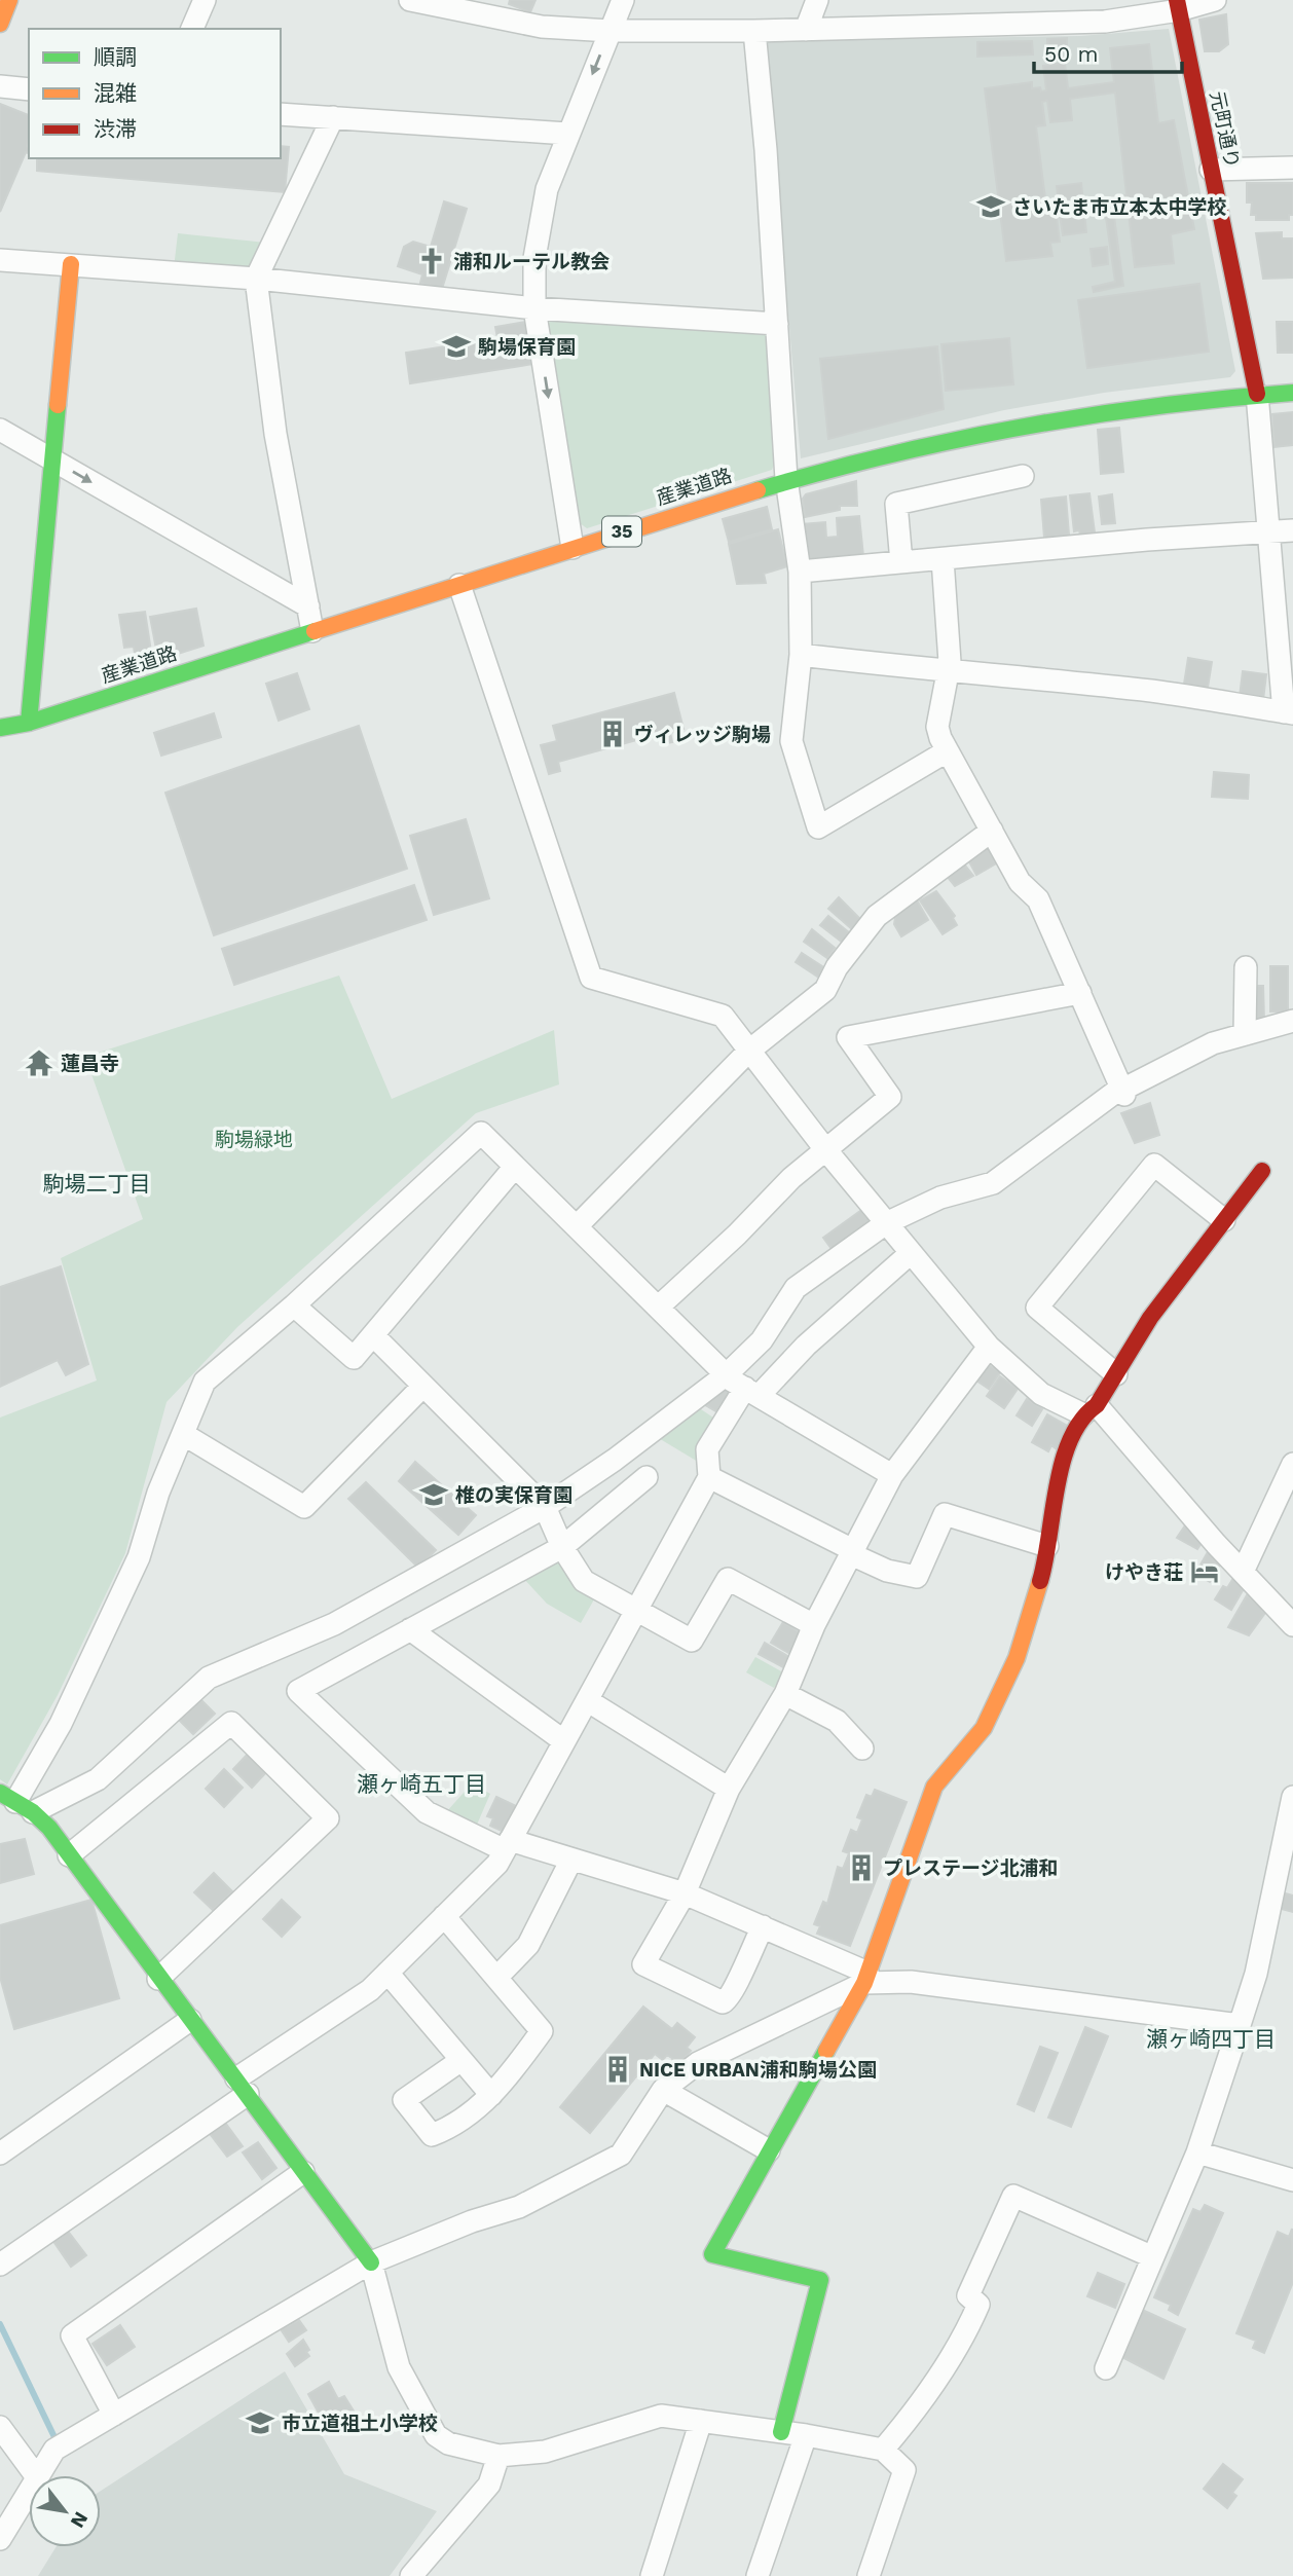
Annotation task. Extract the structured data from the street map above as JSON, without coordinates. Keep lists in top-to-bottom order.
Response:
{
  "streets": {
    "street": ["元町通り", "産業道路", "35"]
  },
  "crossings": [
    ["元町通り", "産業道路"]
  ],
  "districts": ["駒場二丁目", "瀬ヶ崎五丁目", "瀬ヶ崎四丁目"],
  "parks": ["駒場緑地"],
  "places": {
    "school or university": [
      "さいたま市立本太中学校",
      "駒場保育園",
      "椎の実保育園",
      "市立道祖土小学校"
    ],
    "church": ["浦和ルーテル教会"],
    "building": ["ヴィレッジ駒場", "プレステージ北浦和", "NICE URBAN浦和駒場公園"],
    "temple": ["蓮昌寺"],
    "hotel": ["けやき荘"]
  },
  "legend": ["順調", "混雑", "渋滞"],
  "scale_bar": "50 m",
  "north": "bottom right"
}
